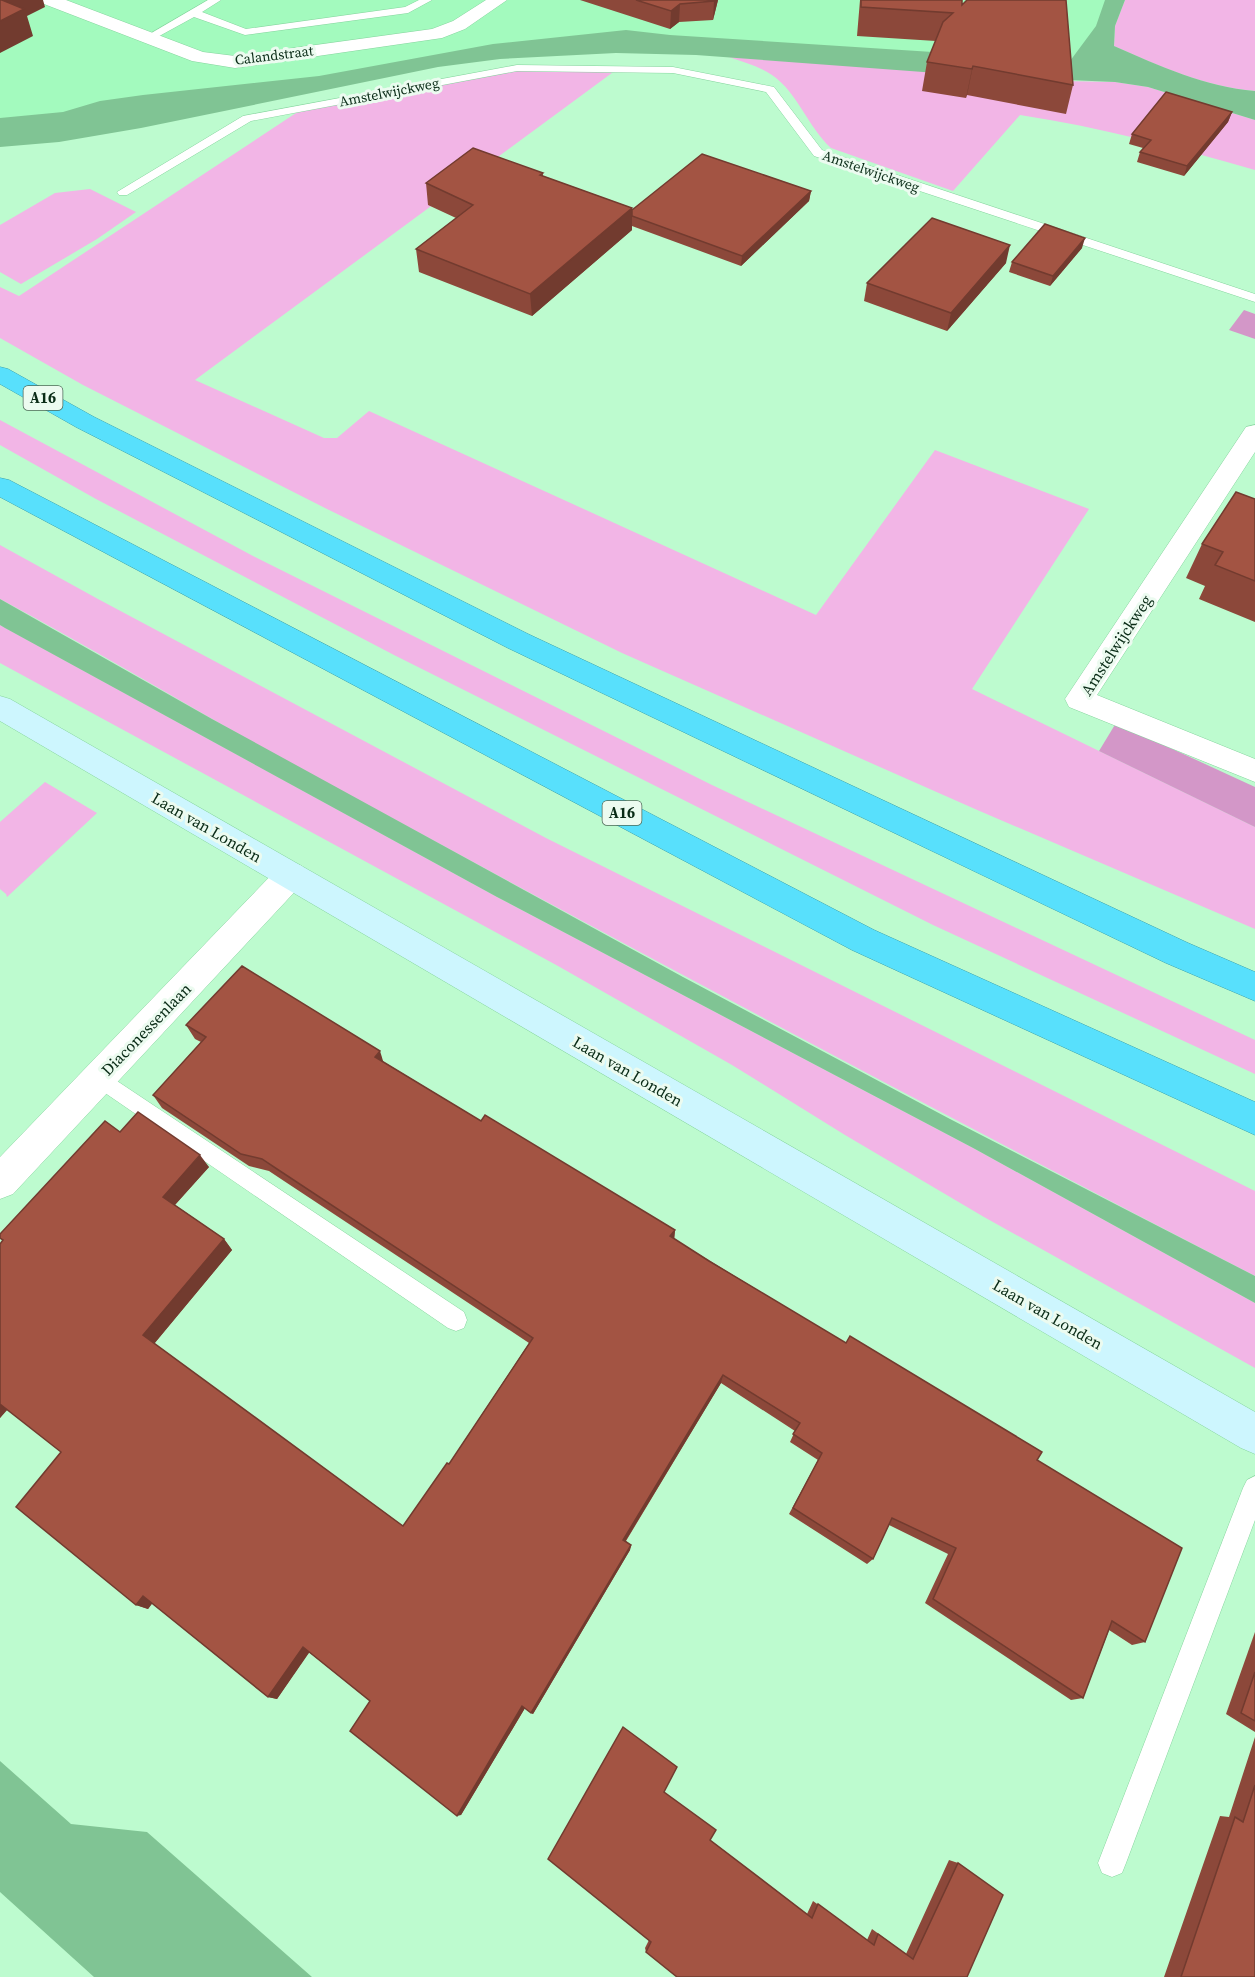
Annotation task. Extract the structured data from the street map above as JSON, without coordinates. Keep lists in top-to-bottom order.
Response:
{
  "streets": {
    "highway": ["A16"],
    "street": [
      "Calandstraat",
      "Amstelwijckweg",
      "Laan van Londen",
      "Diaconessenlaan"
    ]
  },
  "crossings": [
    ["Laan van Londen", "Diaconessenlaan"]
  ]
}
